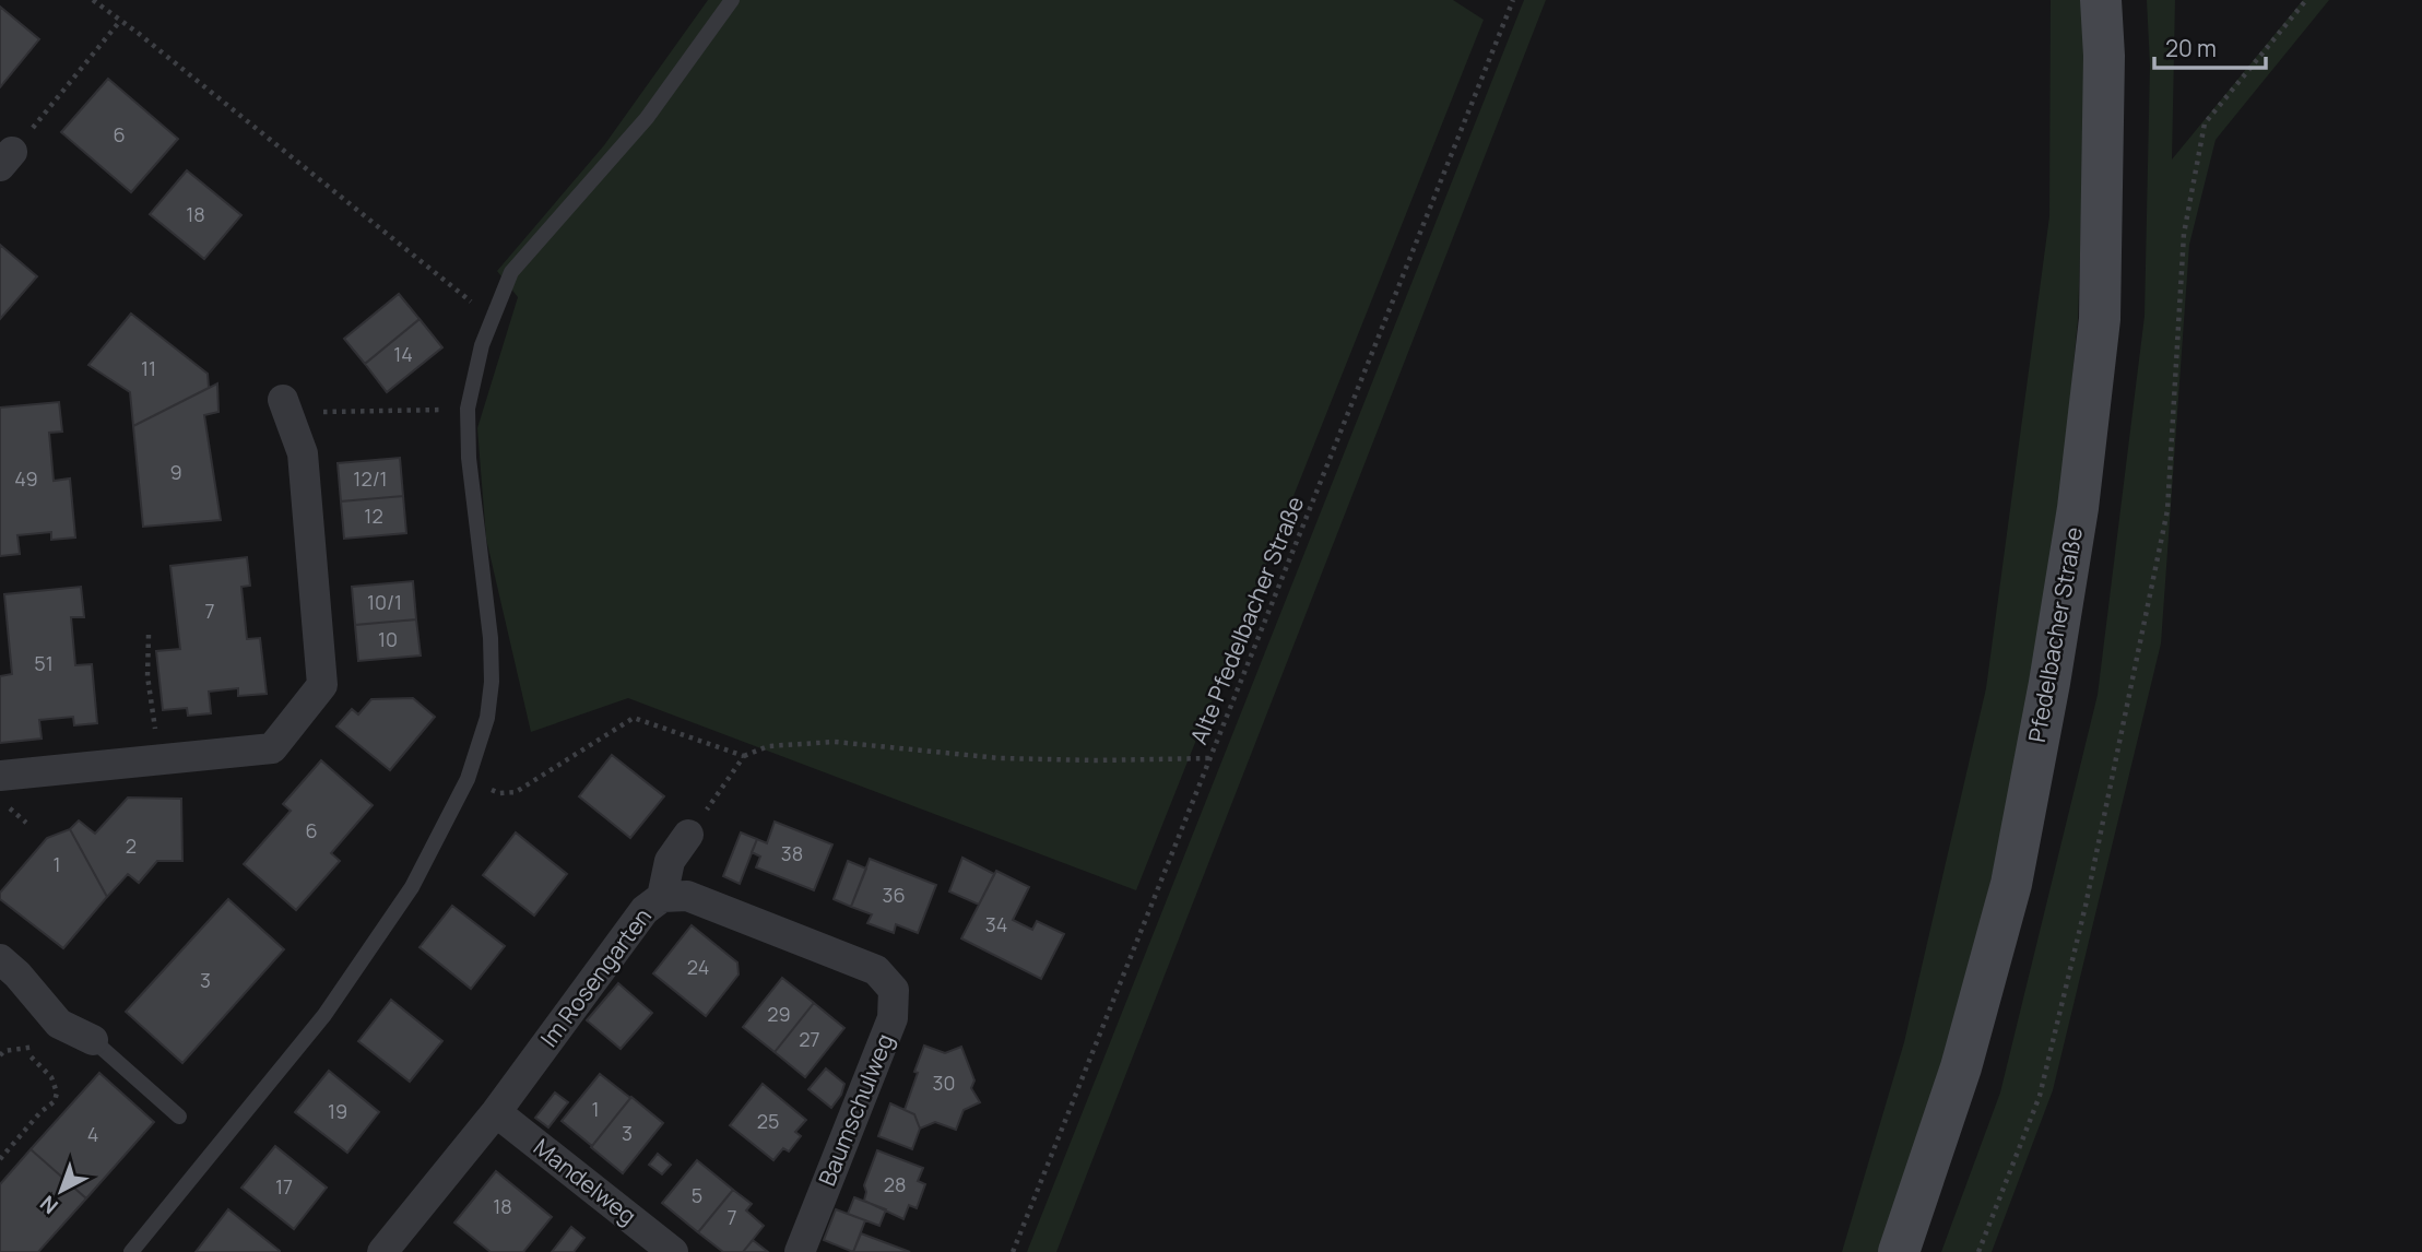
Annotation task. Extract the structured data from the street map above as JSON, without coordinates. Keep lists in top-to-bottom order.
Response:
{
  "streets": {
    "main road": ["Pfedelbacher Straße"],
    "street": ["Im Rosengarten", "Baumschulweg", "Mandelweg"],
    "path": ["Alte Pfedelbacher Straße"]
  },
  "crossings": [
    ["Im Rosengarten", "Baumschulweg"],
    ["Im Rosengarten", "Mandelweg"]
  ],
  "house_numbers": [
    "6",
    "18",
    "14",
    "11",
    "9",
    "49",
    "12/1",
    "12",
    "10/1",
    "7",
    "10",
    "51",
    "6",
    "2",
    "38",
    "1",
    "36",
    "34",
    "24",
    "3",
    "29",
    "27",
    "30",
    "1",
    "19",
    "25",
    "3",
    "4",
    "28",
    "17",
    "5",
    "18",
    "7"
  ],
  "scale_bar": "20 m",
  "north": "bottom left"
}
